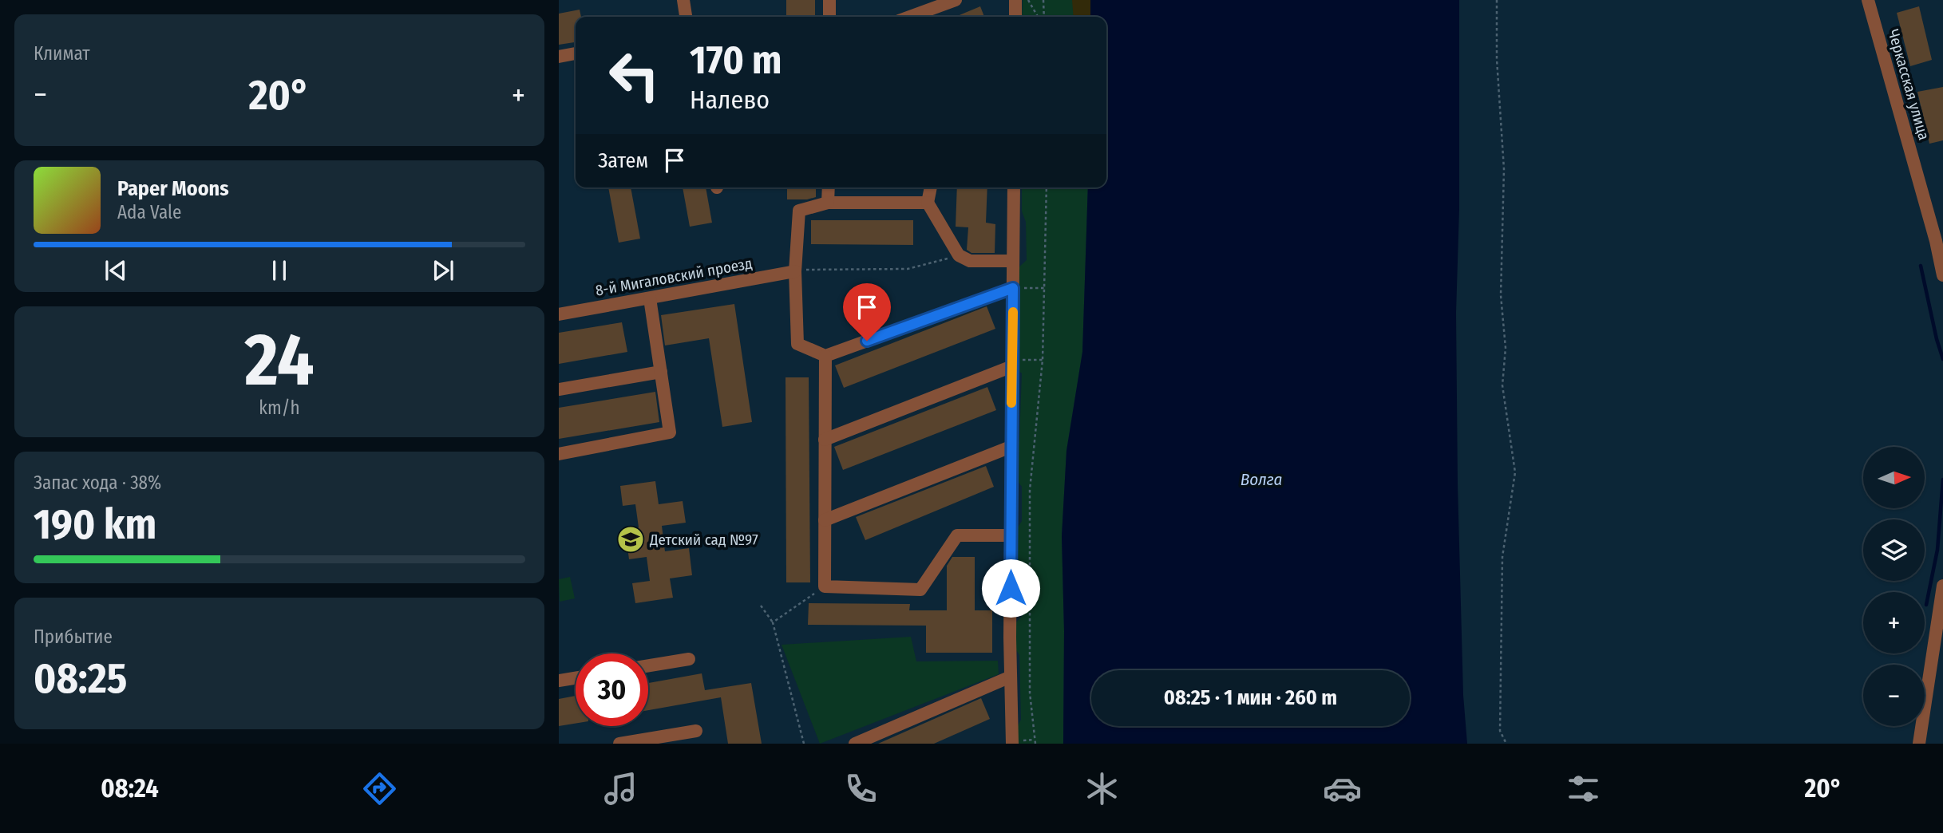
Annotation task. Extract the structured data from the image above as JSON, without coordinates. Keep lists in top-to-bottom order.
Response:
{
  "streets": {
    "street": ["Черкасская улица", "8-й Мигаловский проезд"]
  },
  "water": ["Волга"],
  "places": {
    "school or university": ["Детский сад №97"]
  },
  "north": "right",
  "page": {
    "tile": [
      "Климат",
      ["24", "km/h"],
      ["Запас хода · 38%", "190 km"],
      ["Прибытие", "08:25"]
    ],
    "turn": ["170 m", "Налево"],
    "heat": ["−", "20°", "+"],
    "then": "Затем",
    "song": ["Paper Moons", "Ada Vale"],
    "map_buttons": ["+", "−"],
    "limit": "30",
    "trip": "08:25 · 1 мин · 260 m",
    "tabs": ["08:24", "20°"]
  }
}
